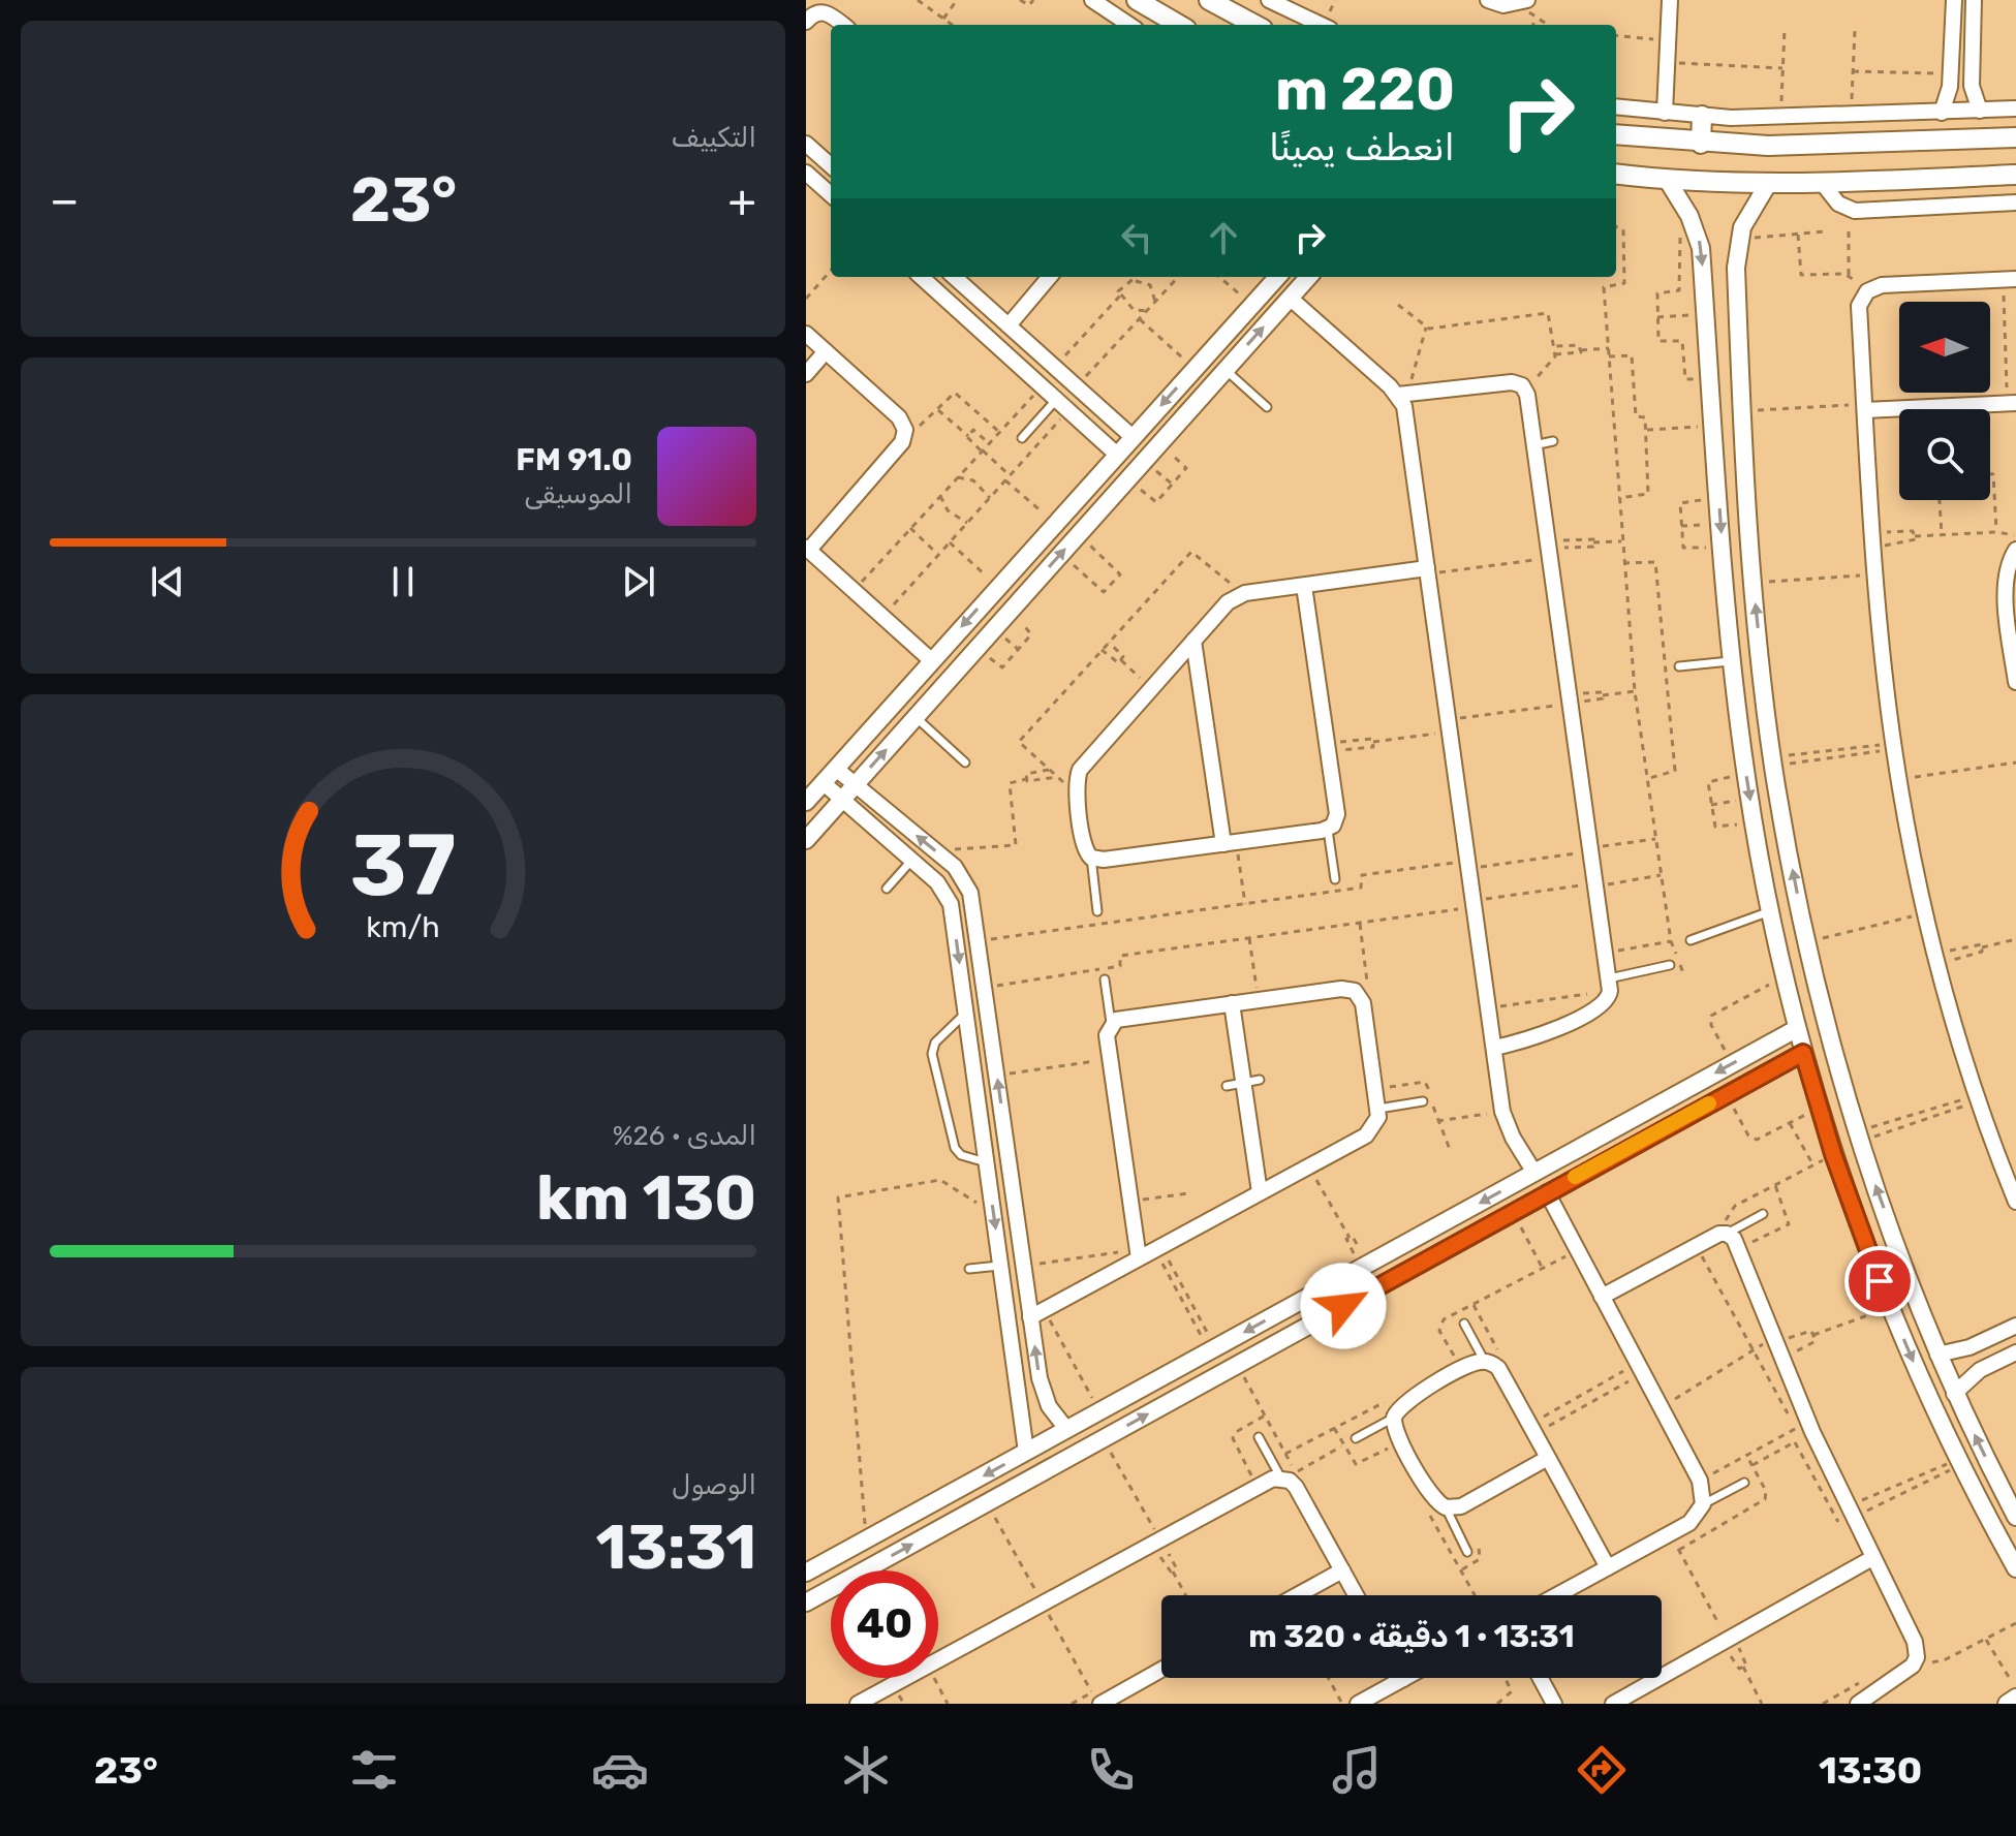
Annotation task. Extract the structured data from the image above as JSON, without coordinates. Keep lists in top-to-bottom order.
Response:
{
  "north": "left",
  "page": {
    "tile": [
      "التكييف",
      ["المدى · 26%", "130 km"],
      ["الوصول", "13:31"]
    ],
    "turn": ["220 m", "انعطف يمينًا"],
    "heat": ["−", "23°", "+"],
    "song": ["91.0 FM", "الموسيقى"],
    "limit": "40",
    "trip": "13:31 · 1 دقيقة · 320 m",
    "tabs": ["13:30", "23°"],
    "gauge": ["37", "km/h"]
  }
}
